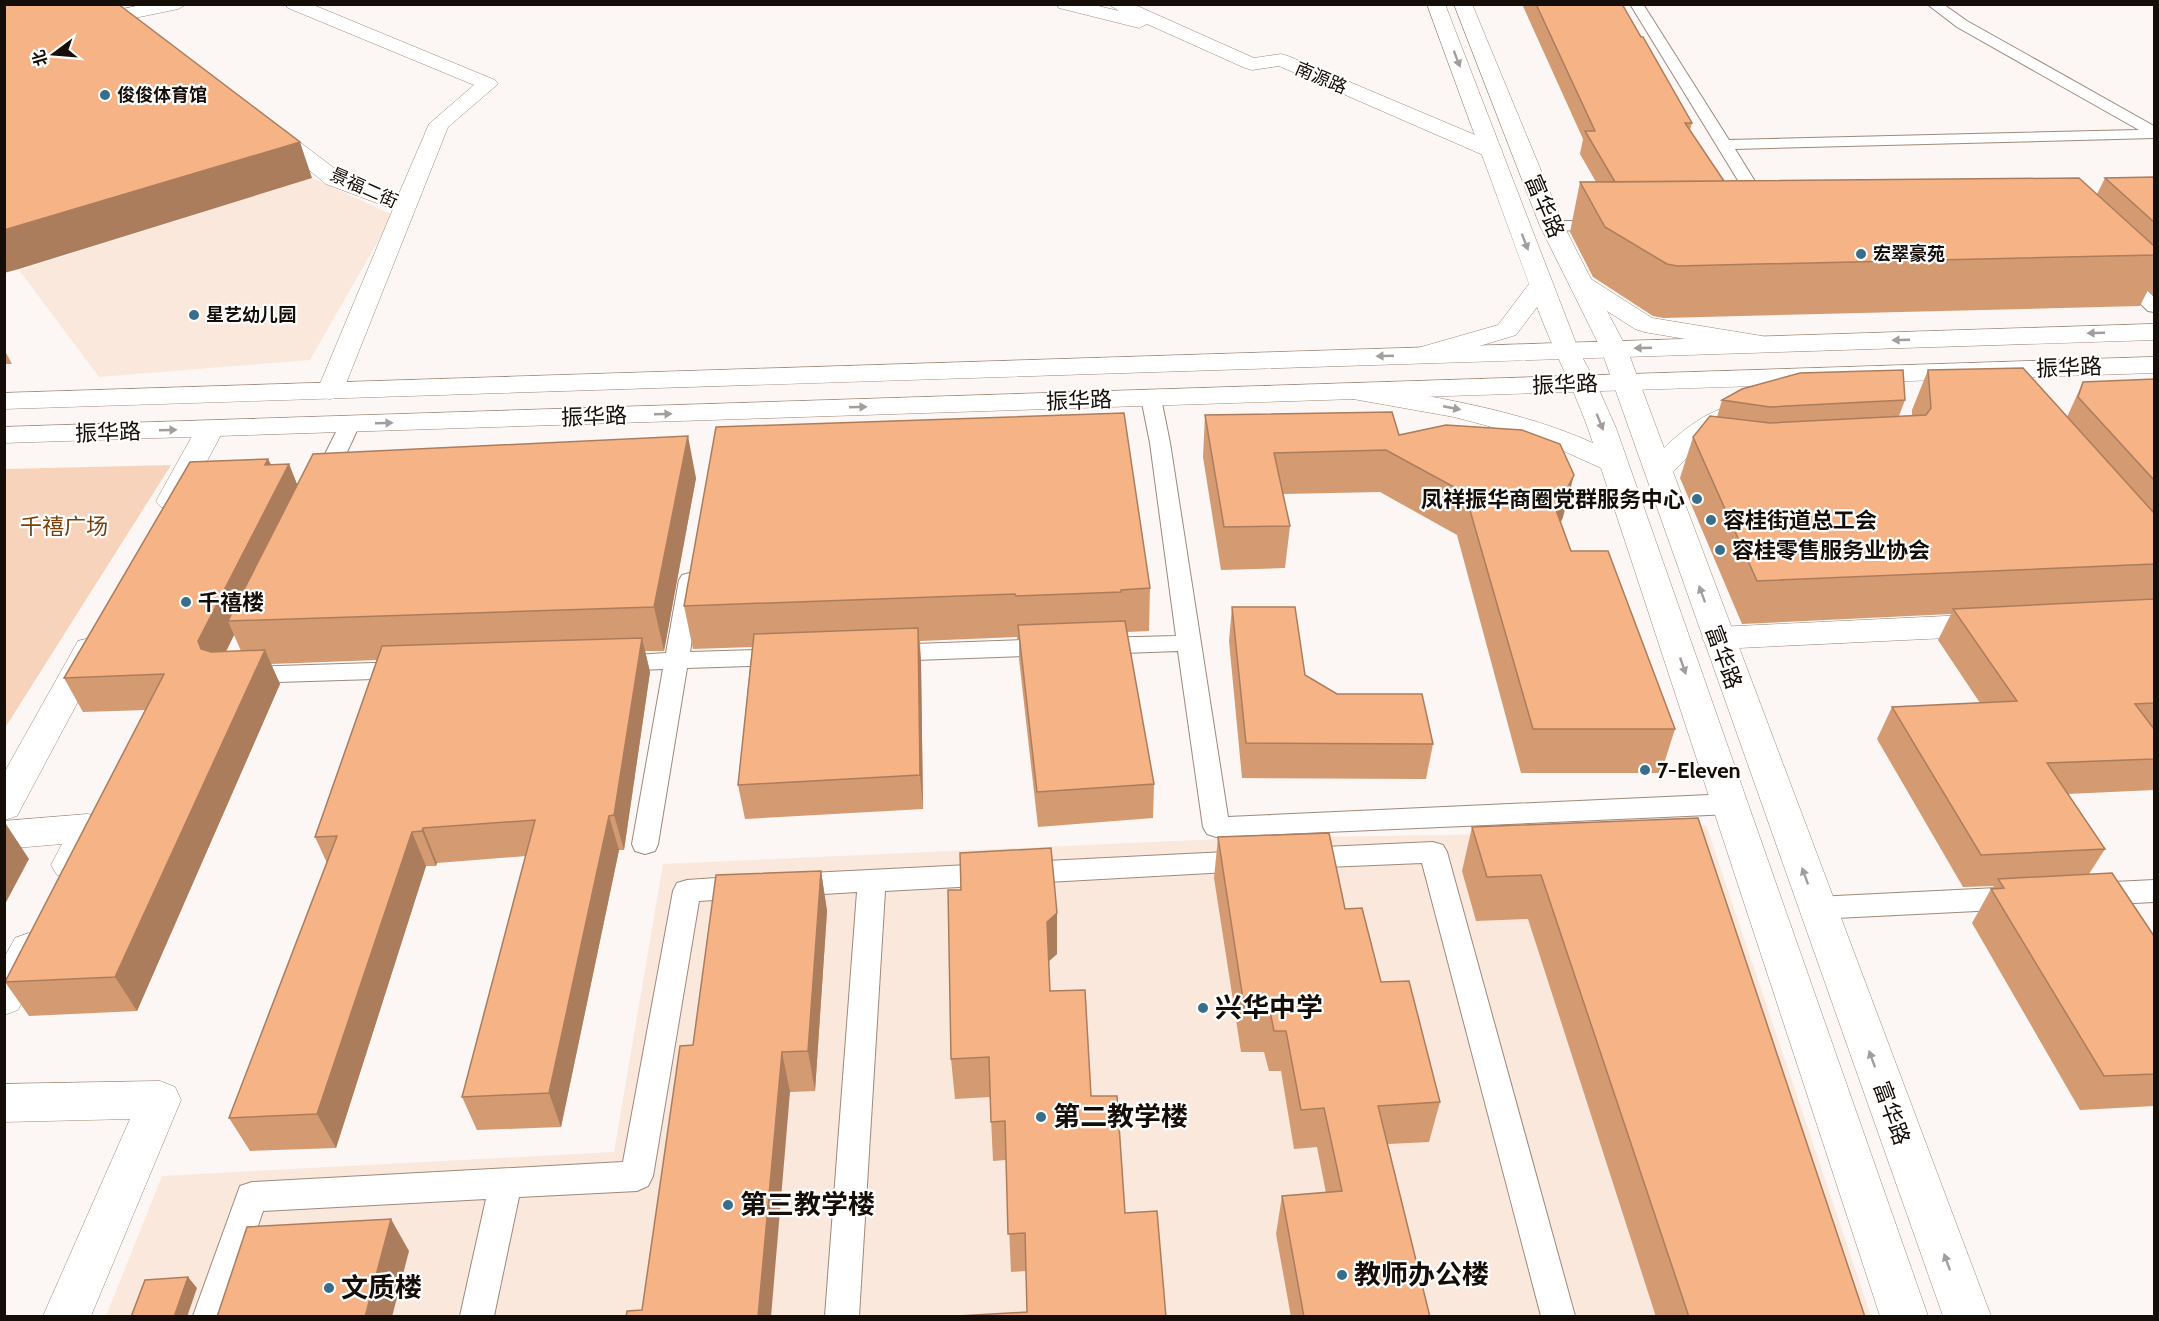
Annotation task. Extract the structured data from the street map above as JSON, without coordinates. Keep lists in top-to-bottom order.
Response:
{
  "streets": {
    "street": [
      "南源路",
      "景福二街",
      "富华路",
      "振华路"
    ]
  },
  "crossings": [
    ["南源路", "富华路"],
    ["富华路", "振华路"]
  ],
  "parks": ["千禧广场"],
  "places": [
    "俊俊体育馆",
    "宏翠豪苑",
    "星艺幼儿园",
    "凤祥振华商圈党群服务中心",
    "容桂街道总工会",
    "容桂零售服务业协会",
    "千禧楼",
    "7-Eleven",
    "兴华中学",
    "第二教学楼",
    "第三教学楼",
    "教师办公楼",
    "文质楼"
  ],
  "north": "left"
}
